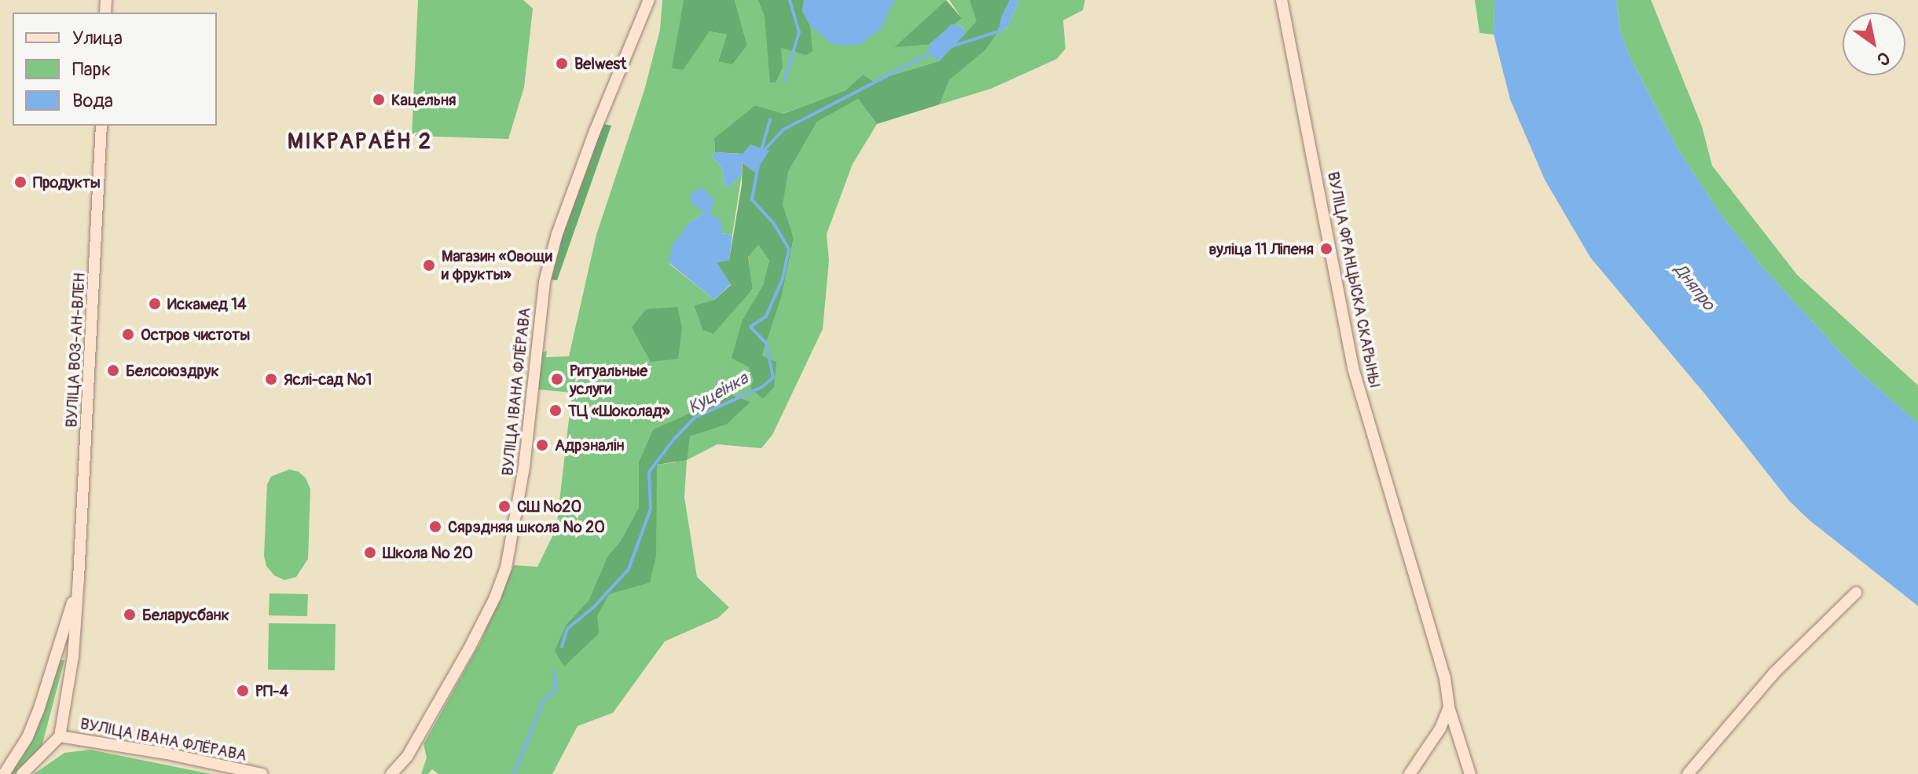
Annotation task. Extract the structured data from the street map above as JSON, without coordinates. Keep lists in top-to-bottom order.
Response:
{
  "streets": {
    "main road": ["ВУЛІЦА ФРАНЦЫСКА СКАРЫНЫ", "ВУЛІЦА ВОЗ-АН-ВЛЕН", "ВУЛІЦА ІВАНА ФЛЁРАВА"]
  },
  "crossings": [
    ["ВУЛІЦА ВОЗ-АН-ВЛЕН", "ВУЛІЦА ІВАНА ФЛЁРАВА"]
  ],
  "districts": ["МІКРАРАЁН 2"],
  "water": ["Дняпро", "Куцеінка"],
  "places": [
    "Belwest",
    "Кацельня",
    "Продукты",
    "вуліца 11 Ліпеня",
    "Магазин «Овощи и фрукты»",
    "Искамед 14",
    "Остров чистоты",
    "Белсоюздрук",
    "Яслі-сад №1",
    "Ритуальные услуги",
    "ТЦ «Шоколад»",
    "Адрэналін",
    "СШ №20",
    "Сярэдняя школа № 20",
    "Школа № 20",
    "Беларусбанк",
    "РП-4"
  ],
  "legend": ["Улица", "Парк", "Вода"],
  "north": "bottom right"
}
